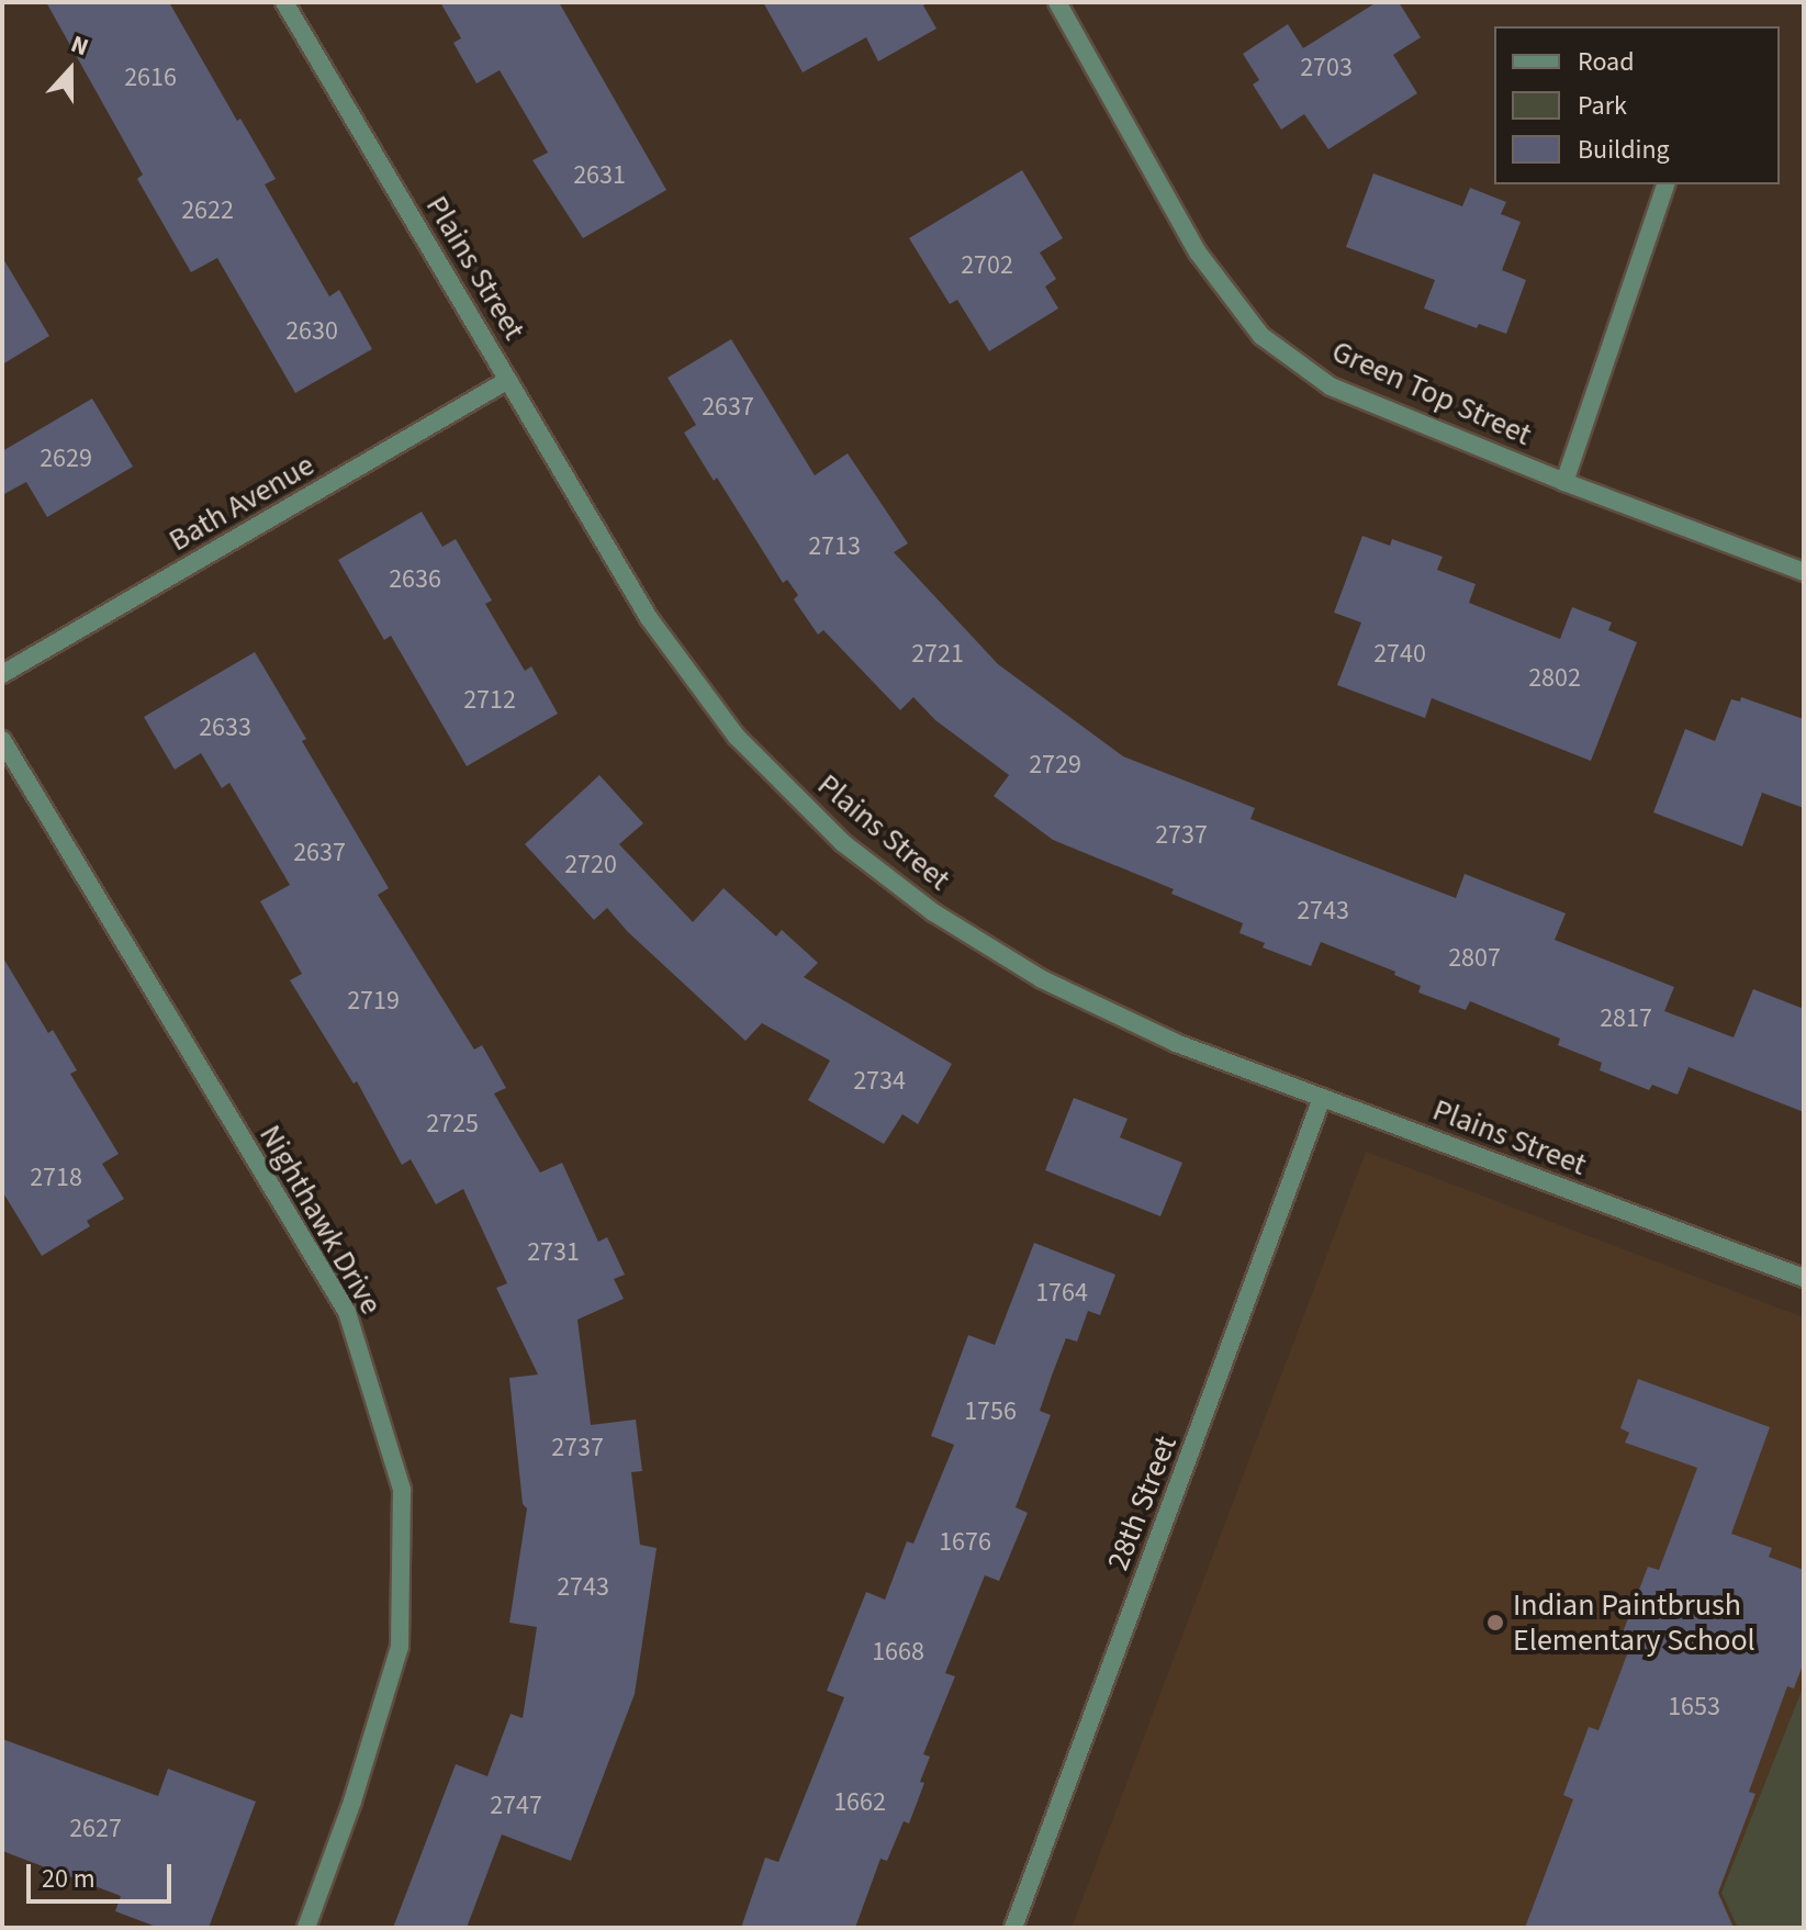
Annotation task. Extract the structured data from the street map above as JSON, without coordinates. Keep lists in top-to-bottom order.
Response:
{
  "streets": {
    "street": [
      "Plains Street",
      "Green Top Street",
      "Bath Avenue",
      "Nighthawk Drive",
      "28th Street"
    ]
  },
  "crossings": [
    ["Plains Street", "Bath Avenue"],
    ["Plains Street", "28th Street"]
  ],
  "places": ["Indian Paintbrush Elementary School"],
  "house_numbers": [
    "2703",
    "2616",
    "2631",
    "2622",
    "2702",
    "2630",
    "2637",
    "2629",
    "2713",
    "2636",
    "2721",
    "2740",
    "2802",
    "2712",
    "2633",
    "2729",
    "2737",
    "2637",
    "2720",
    "2743",
    "2807",
    "2719",
    "2817",
    "2734",
    "2725",
    "2718",
    "2731",
    "1764",
    "1756",
    "2737",
    "1676",
    "2743",
    "1668",
    "1653",
    "1662",
    "2747",
    "2627"
  ],
  "legend": ["Road", "Park", "Building"],
  "scale_bar": "20 m",
  "north": "top"
}
